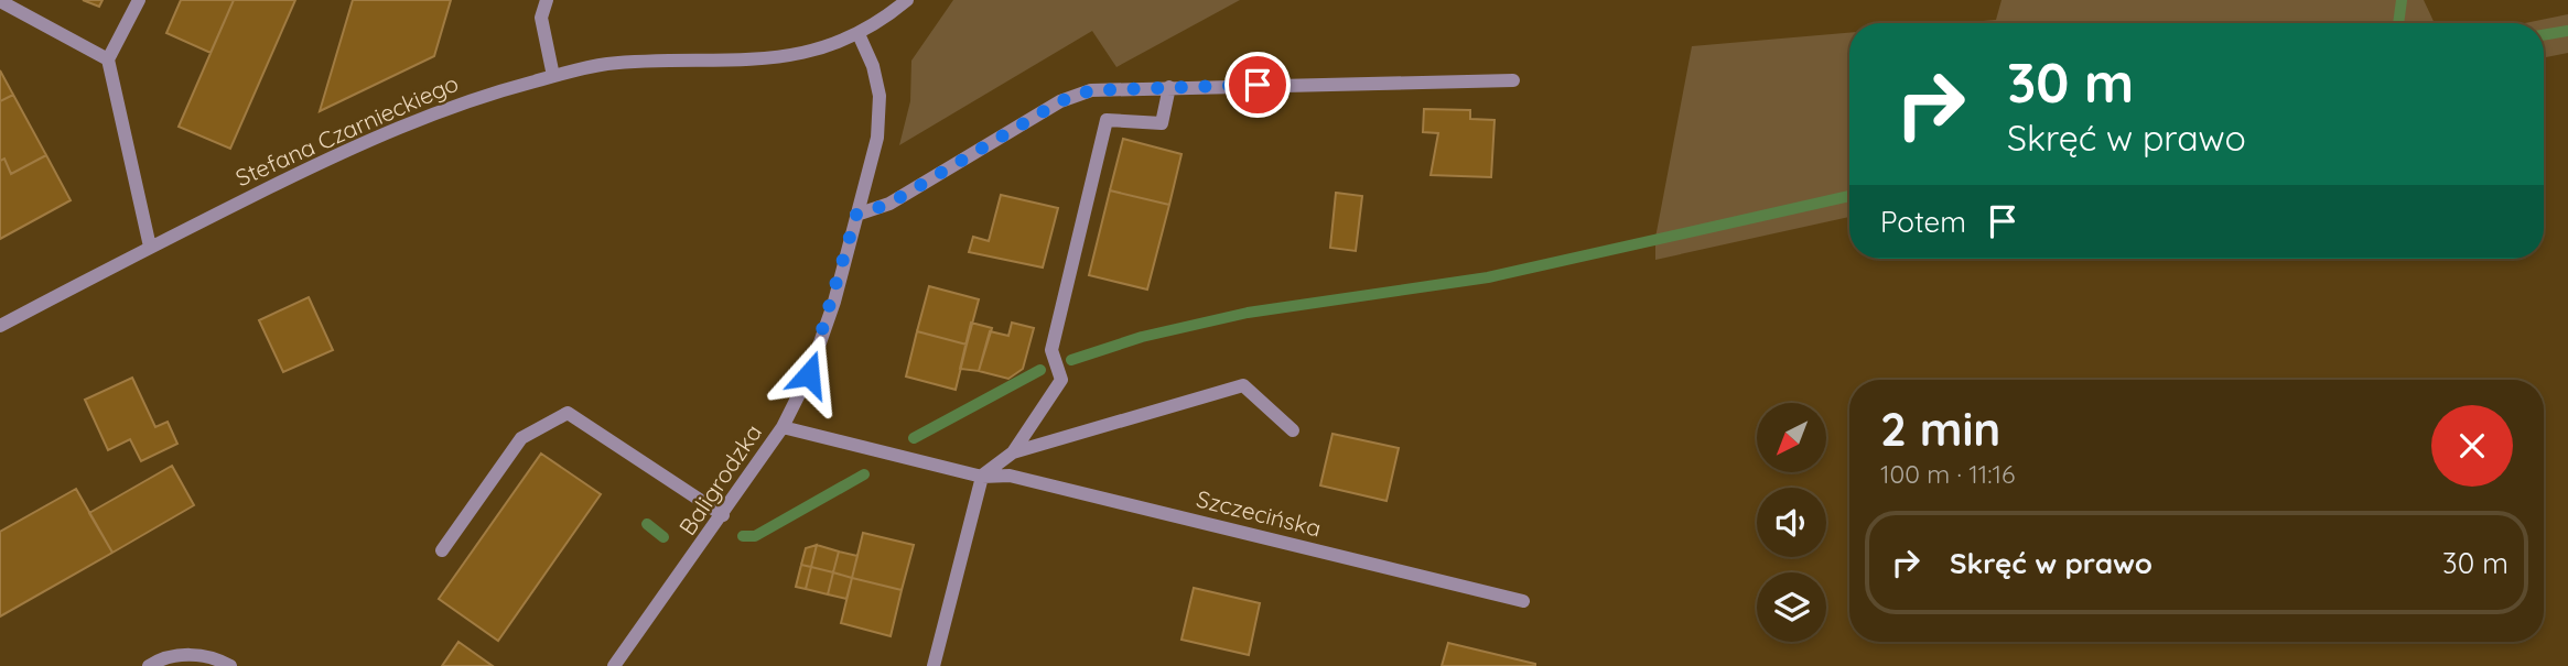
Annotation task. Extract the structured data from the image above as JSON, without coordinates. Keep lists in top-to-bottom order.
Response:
{
  "streets": {
    "street": ["Stefana Czarnieckiego", "Baligrodzka", "Szczecińska"]
  },
  "crossings": [
    ["Stefana Czarnieckiego", "Baligrodzka"],
    ["Baligrodzka", "Szczecińska"]
  ],
  "north": "bottom left",
  "page": {
    "turn": ["30 m", "Skręć w prawo"],
    "then": "Potem",
    "heading": ["2 min", "100 m · 11:16"],
    "list": [
      {
        "name": "Skręć w prawo",
        "value": "30 m"
      }
    ]
  }
}
